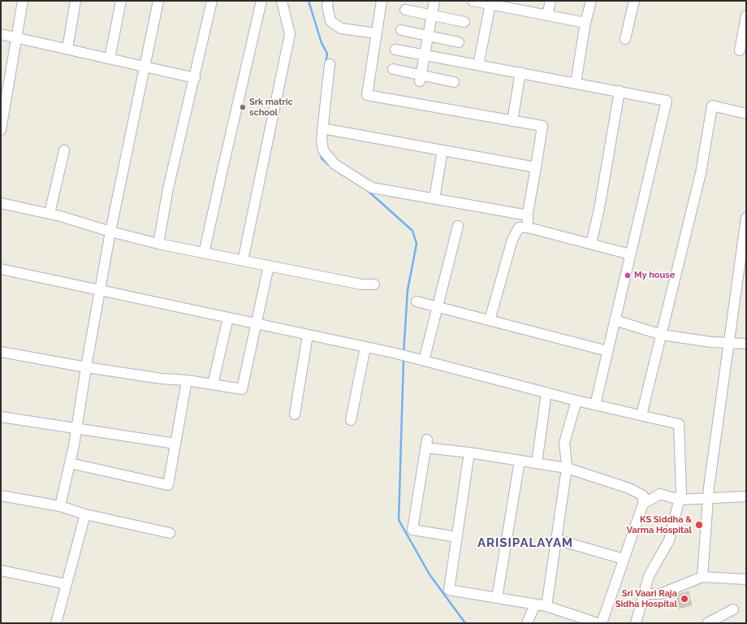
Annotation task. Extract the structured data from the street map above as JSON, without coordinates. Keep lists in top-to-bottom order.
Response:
{
  "districts": ["ARISIPALAYAM"],
  "places": [
    "Srk matric school",
    "My house",
    "KS Siddha & Varma Hospital",
    "Sri Vaari Raja Sidha Hospital"
  ]
}
